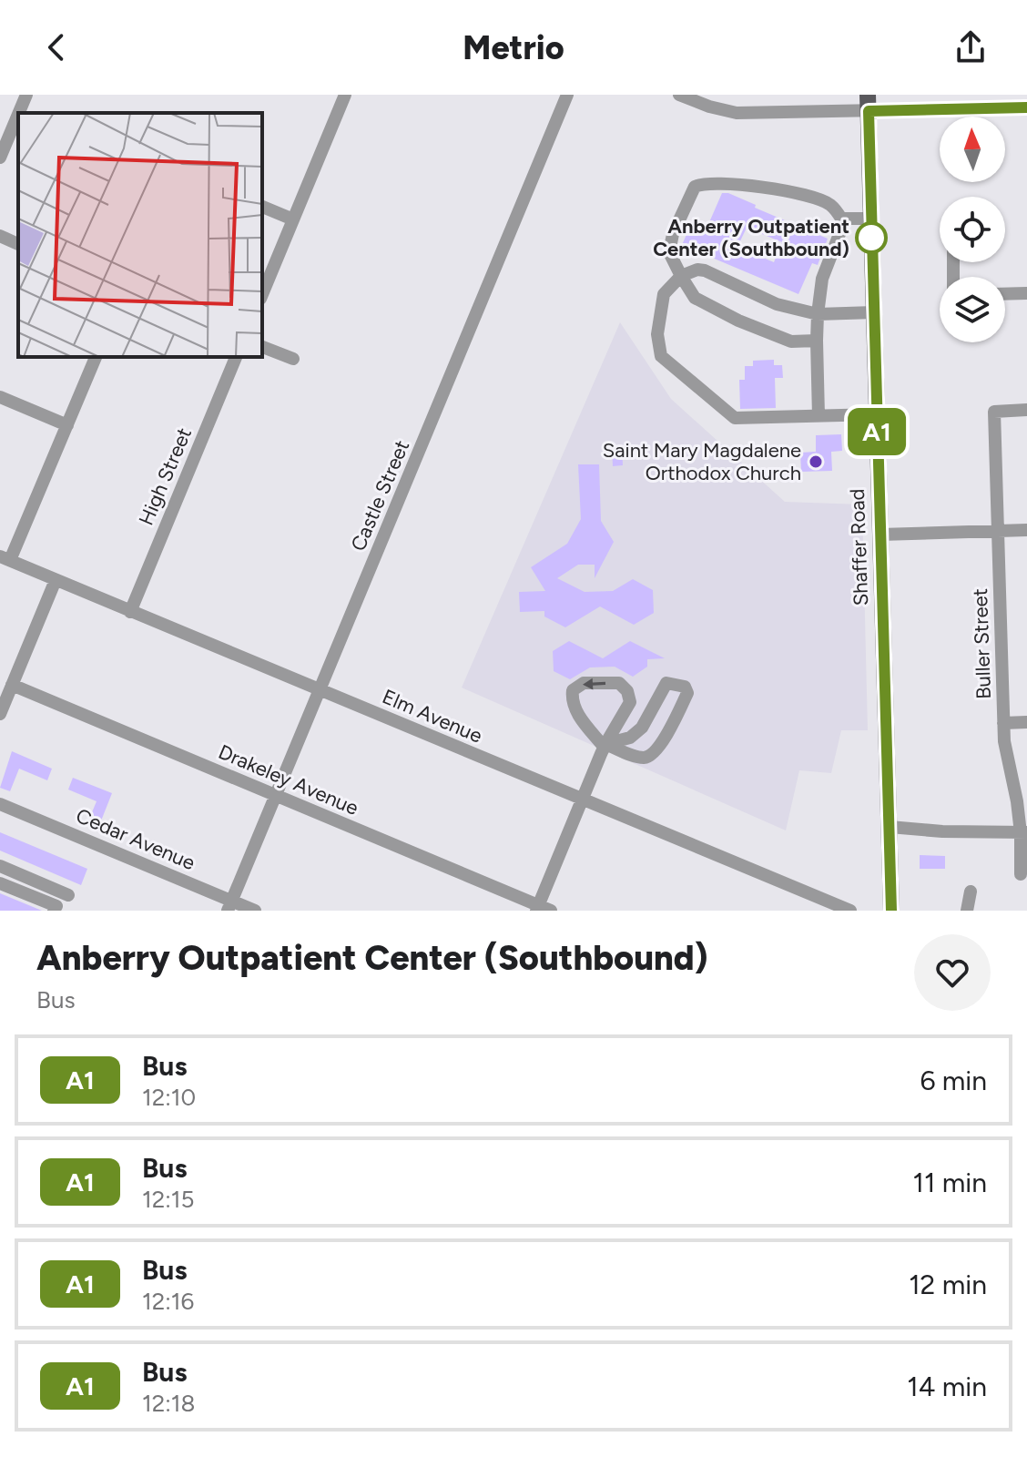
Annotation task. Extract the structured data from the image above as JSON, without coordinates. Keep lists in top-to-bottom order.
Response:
{
  "streets": {
    "main road": ["Shaffer Road"],
    "street": [
      "High Street",
      "Castle Street",
      "Buller Street",
      "Elm Avenue",
      "Drakeley Avenue",
      "Cedar Avenue"
    ]
  },
  "crossings": [
    ["High Street", "Elm Avenue"],
    ["Castle Street", "Elm Avenue"],
    ["Castle Street", "Drakeley Avenue"],
    ["Castle Street", "Cedar Avenue"]
  ],
  "places": ["Anberry Outpatient Center (Southbound)", "Saint Mary Magdalene Orthodox Church"],
  "lines": ["bus line A1"],
  "north": "top",
  "page": {
    "header": "Metrio",
    "on_map": "A1",
    "heading": ["Anberry Outpatient Center (Southbound)", "Bus"],
    "list": [
      {
        "mark": "A1",
        "name": "Bus",
        "note": "12:10",
        "value": "6 min"
      },
      {
        "mark": "A1",
        "name": "Bus",
        "note": "12:15",
        "value": "11 min"
      },
      {
        "mark": "A1",
        "name": "Bus",
        "note": "12:16",
        "value": "12 min"
      },
      {
        "mark": "A1",
        "name": "Bus",
        "note": "12:18",
        "value": "14 min"
      }
    ]
  }
}
